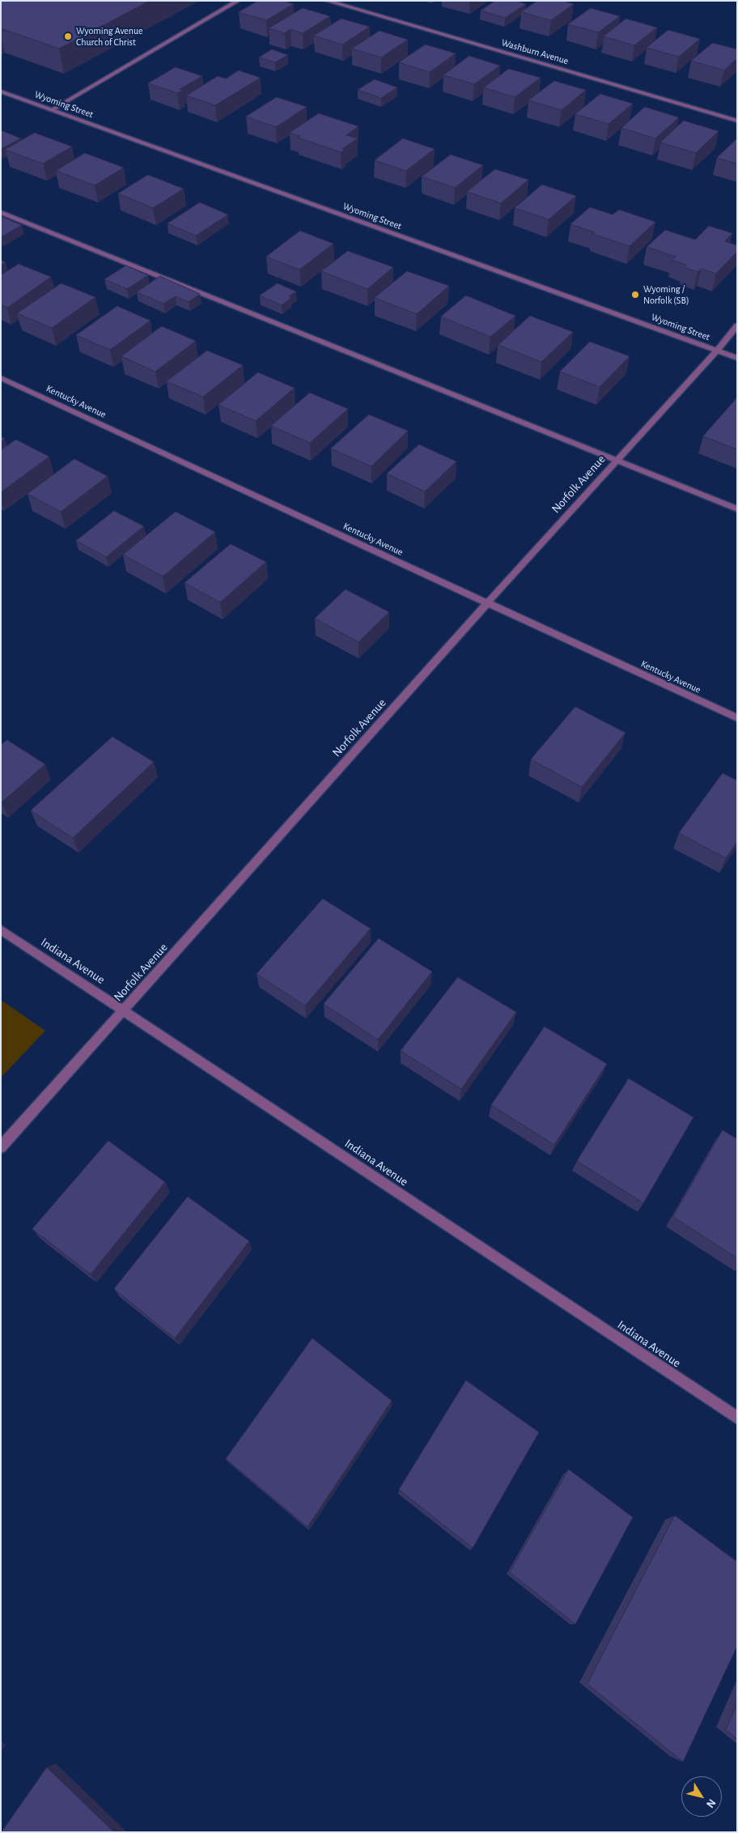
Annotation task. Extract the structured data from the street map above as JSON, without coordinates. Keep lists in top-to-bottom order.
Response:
{
  "streets": {
    "street": [
      "Washburn Avenue",
      "Wyoming Street",
      "Kentucky Avenue",
      "Norfolk Avenue",
      "Indiana Avenue"
    ]
  },
  "crossings": [
    ["Wyoming Street", "Norfolk Avenue"],
    ["Kentucky Avenue", "Norfolk Avenue"],
    ["Norfolk Avenue", "Indiana Avenue"]
  ],
  "places": ["Wyoming Avenue Church of Christ", "Wyoming / Norfolk (SB)"],
  "north": "bottom right"
}
